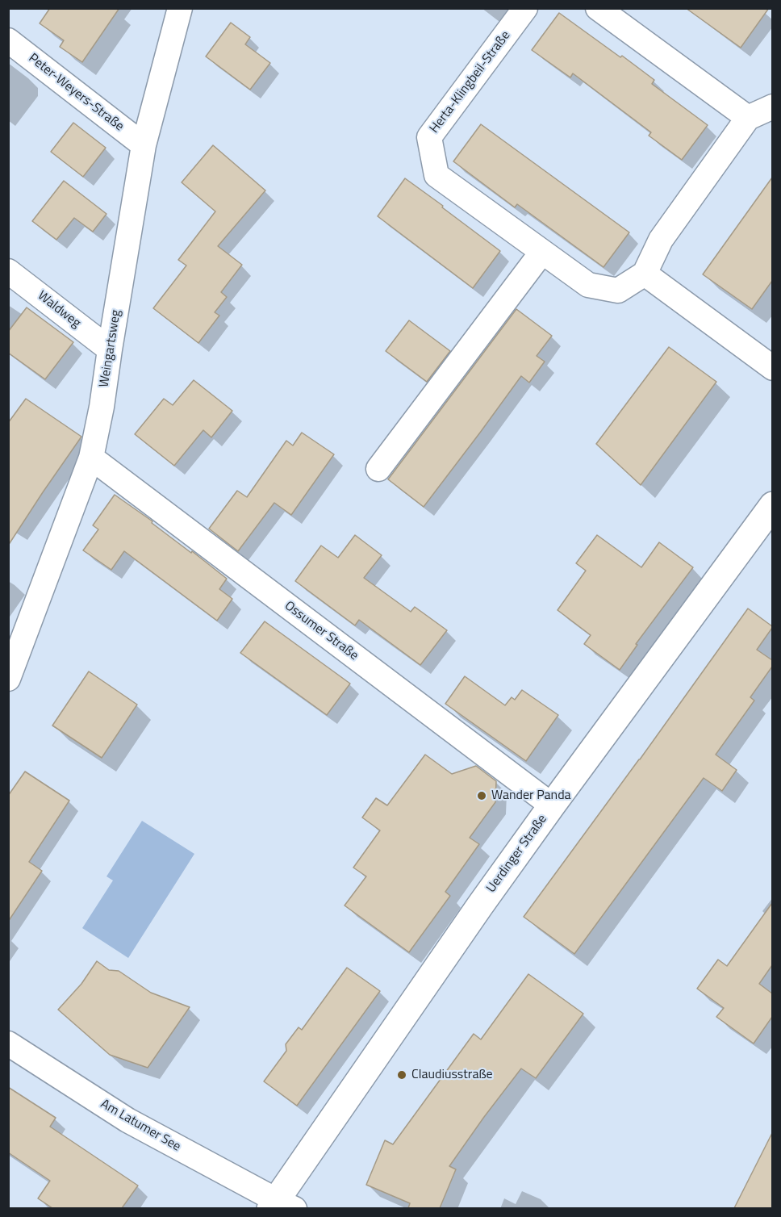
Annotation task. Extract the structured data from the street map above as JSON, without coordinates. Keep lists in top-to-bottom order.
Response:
{
  "streets": {
    "street": [
      "Herta-Klingbeil-Straße",
      "Peter-Weyers-Straße",
      "Waldweg",
      "Weingartsweg",
      "Ossumer Straße",
      "Uerdinger Straße",
      "Am Latumer See"
    ]
  },
  "crossings": [
    ["Peter-Weyers-Straße", "Weingartsweg"],
    ["Waldweg", "Weingartsweg"],
    ["Weingartsweg", "Ossumer Straße"],
    ["Ossumer Straße", "Uerdinger Straße"],
    ["Uerdinger Straße", "Am Latumer See"]
  ],
  "places": ["Wander Panda", "Claudiusstraße"]
}
